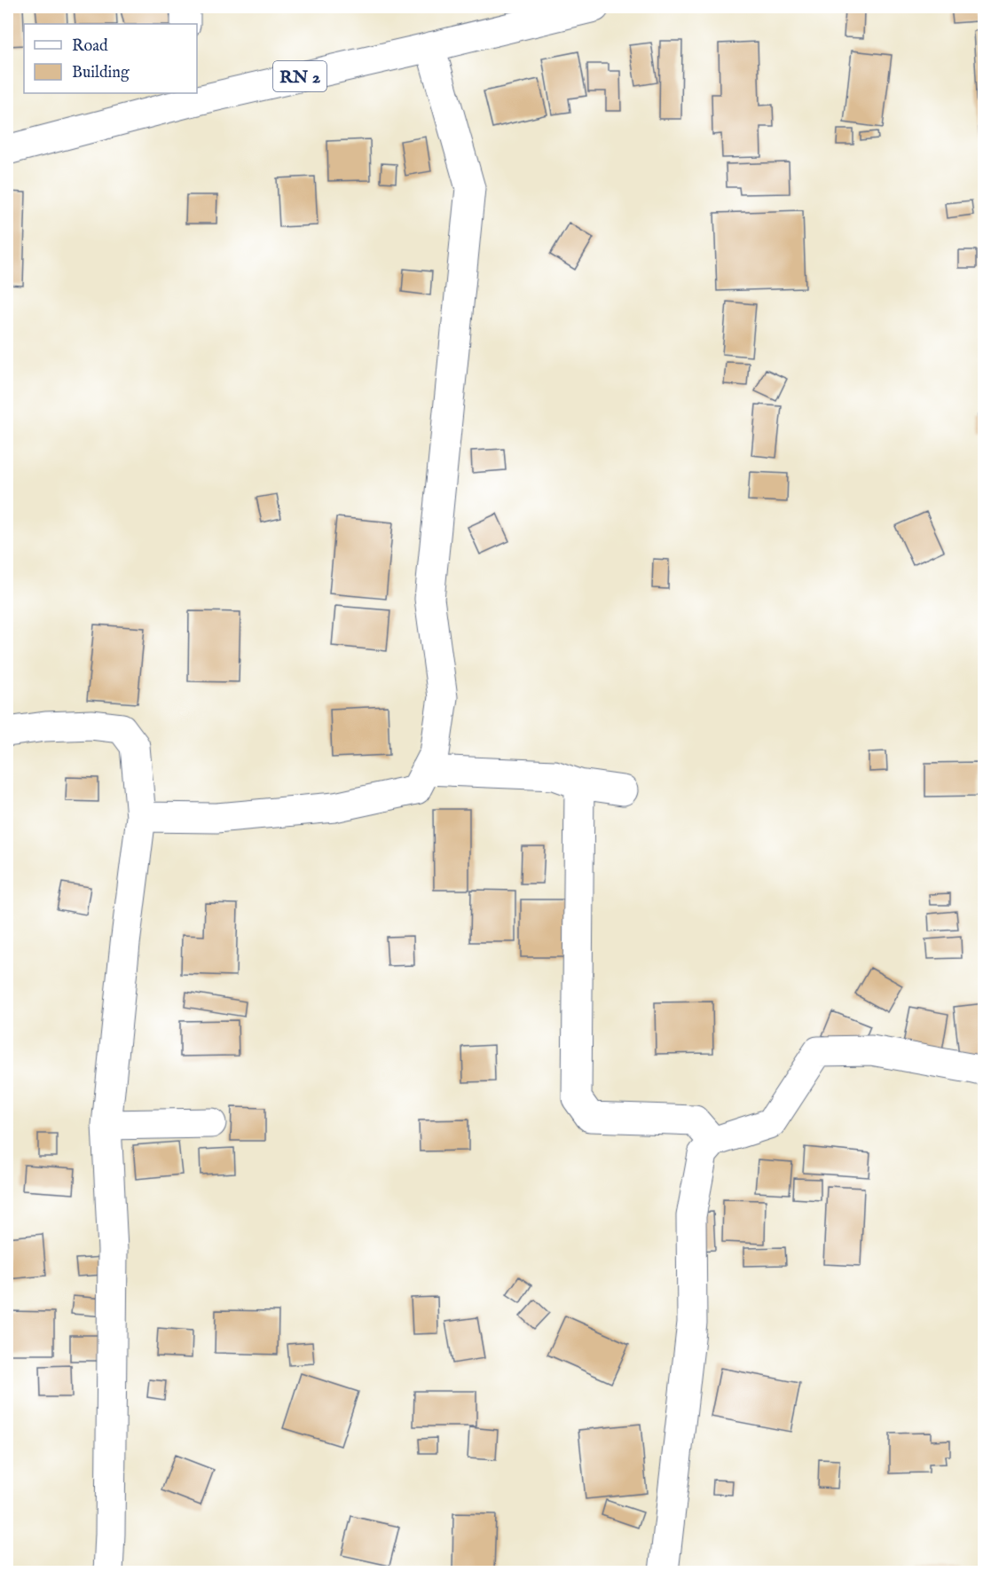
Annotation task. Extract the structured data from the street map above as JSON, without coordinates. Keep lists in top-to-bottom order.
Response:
{
  "streets": {
    "street": ["RN 2"]
  },
  "legend": ["Road", "Building"]
}
